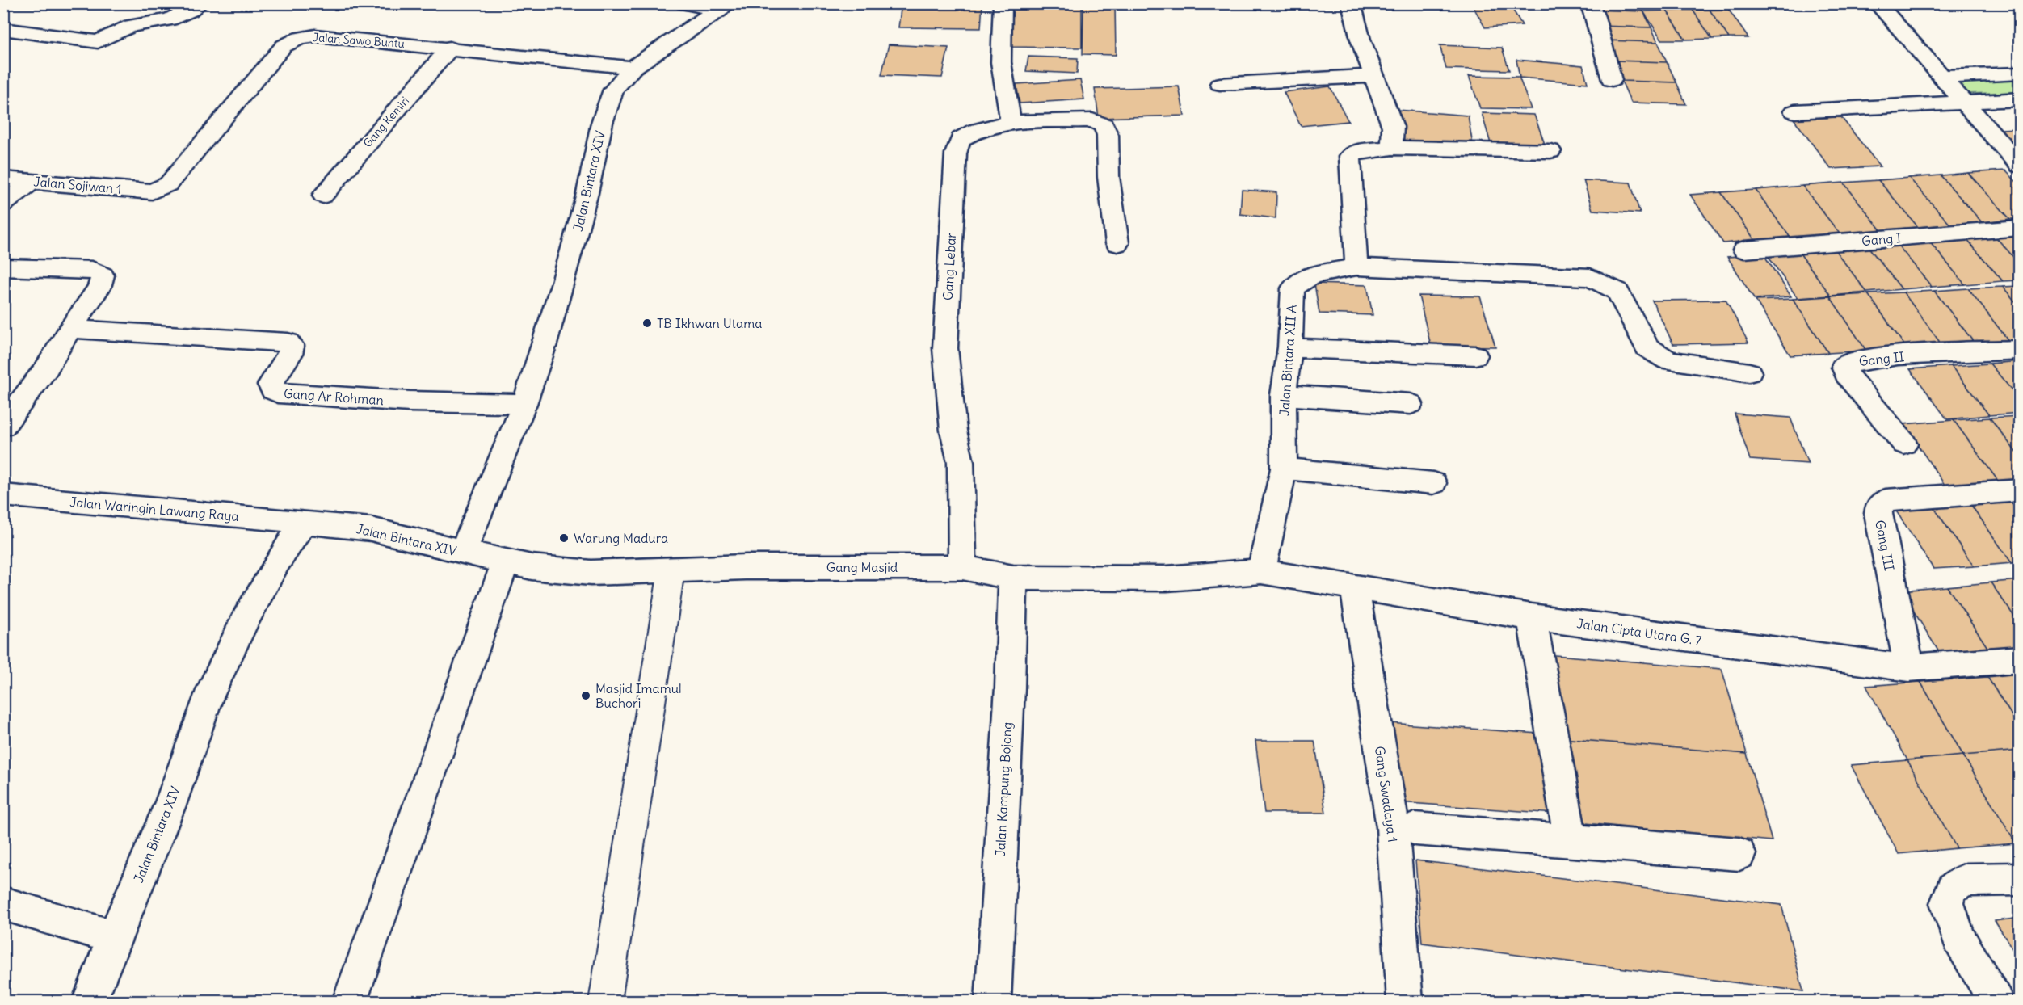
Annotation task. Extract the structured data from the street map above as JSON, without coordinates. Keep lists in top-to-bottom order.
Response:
{
  "streets": {
    "street": [
      "Jalan Sawo Buntu",
      "Gang Kemiri",
      "Jalan Bintara XIV",
      "Jalan Sojiwan 1",
      "Gang I",
      "Gang Lebar",
      "Gang II",
      "Jalan Bintara XII A",
      "Gang Ar Rohman",
      "Jalan Waringin Lawang Raya",
      "Gang III",
      "Gang Masjid",
      "Jalan Cipta Utara G. 7",
      "Jalan Kampung Bojong",
      "Gang Swadaya 1"
    ]
  },
  "crossings": [
    ["Jalan Sawo Buntu", "Gang Kemiri"],
    ["Jalan Sawo Buntu", "Jalan Bintara XIV"],
    ["Jalan Sawo Buntu", "Jalan Sojiwan 1"],
    ["Jalan Bintara XIV", "Gang Ar Rohman"],
    ["Jalan Bintara XIV", "Jalan Waringin Lawang Raya"],
    ["Jalan Bintara XIV", "Gang Masjid"],
    ["Gang Lebar", "Gang Masjid"],
    ["Jalan Bintara XII A", "Gang Masjid"],
    ["Jalan Bintara XII A", "Jalan Cipta Utara G. 7"],
    ["Gang III", "Jalan Cipta Utara G. 7"],
    ["Gang Masjid", "Jalan Cipta Utara G. 7"],
    ["Gang Masjid", "Jalan Kampung Bojong"],
    ["Jalan Cipta Utara G. 7", "Gang Swadaya 1"]
  ],
  "places": ["TB Ikhwan Utama", "Warung Madura", "Masjid Imamul Buchori"]
}
